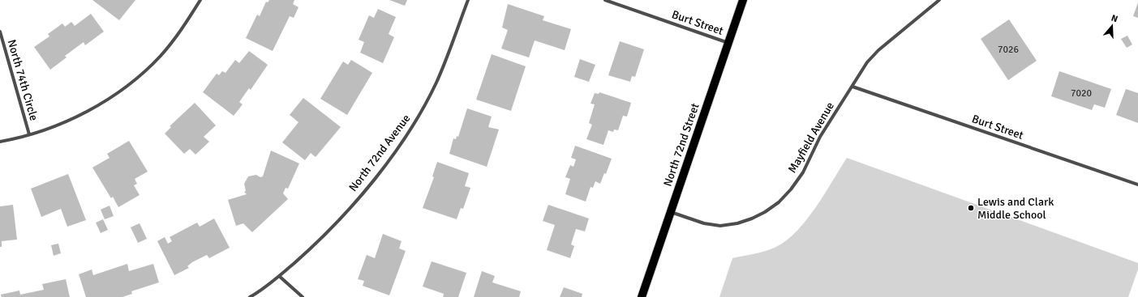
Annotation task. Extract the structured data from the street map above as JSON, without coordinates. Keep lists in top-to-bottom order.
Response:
{
  "streets": {
    "main road": ["North 72nd Street"],
    "street": [
      "Burt Street",
      "North 74th Circle",
      "Mayfield Avenue",
      "North 72nd Avenue"
    ]
  },
  "crossings": [
    ["Burt Street", "Mayfield Avenue"],
    ["Burt Street", "North 72nd Street"],
    ["Mayfield Avenue", "North 72nd Street"]
  ],
  "places": ["Lewis and Clark Middle School"],
  "house_numbers": ["7026", "7020"],
  "north": "top"
}
